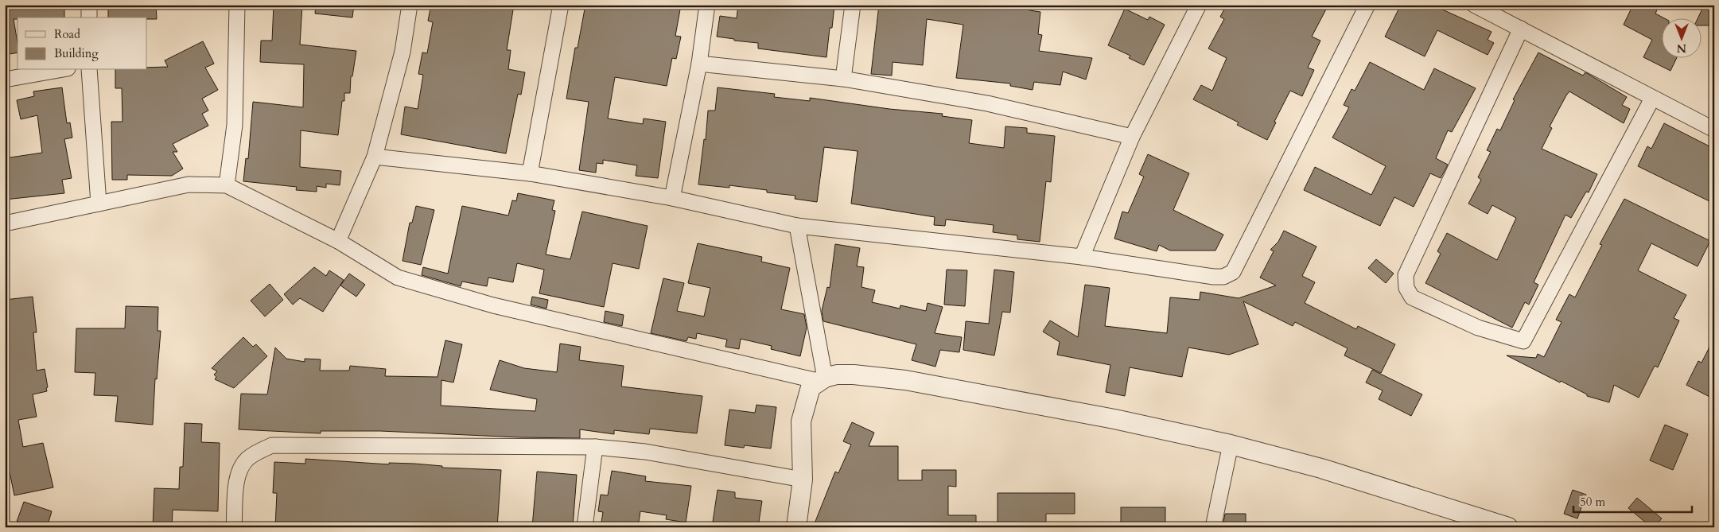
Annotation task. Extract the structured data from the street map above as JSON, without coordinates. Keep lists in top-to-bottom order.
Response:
{
  "legend": ["Road", "Building"],
  "scale_bar": "50 m",
  "north": "bottom"
}
